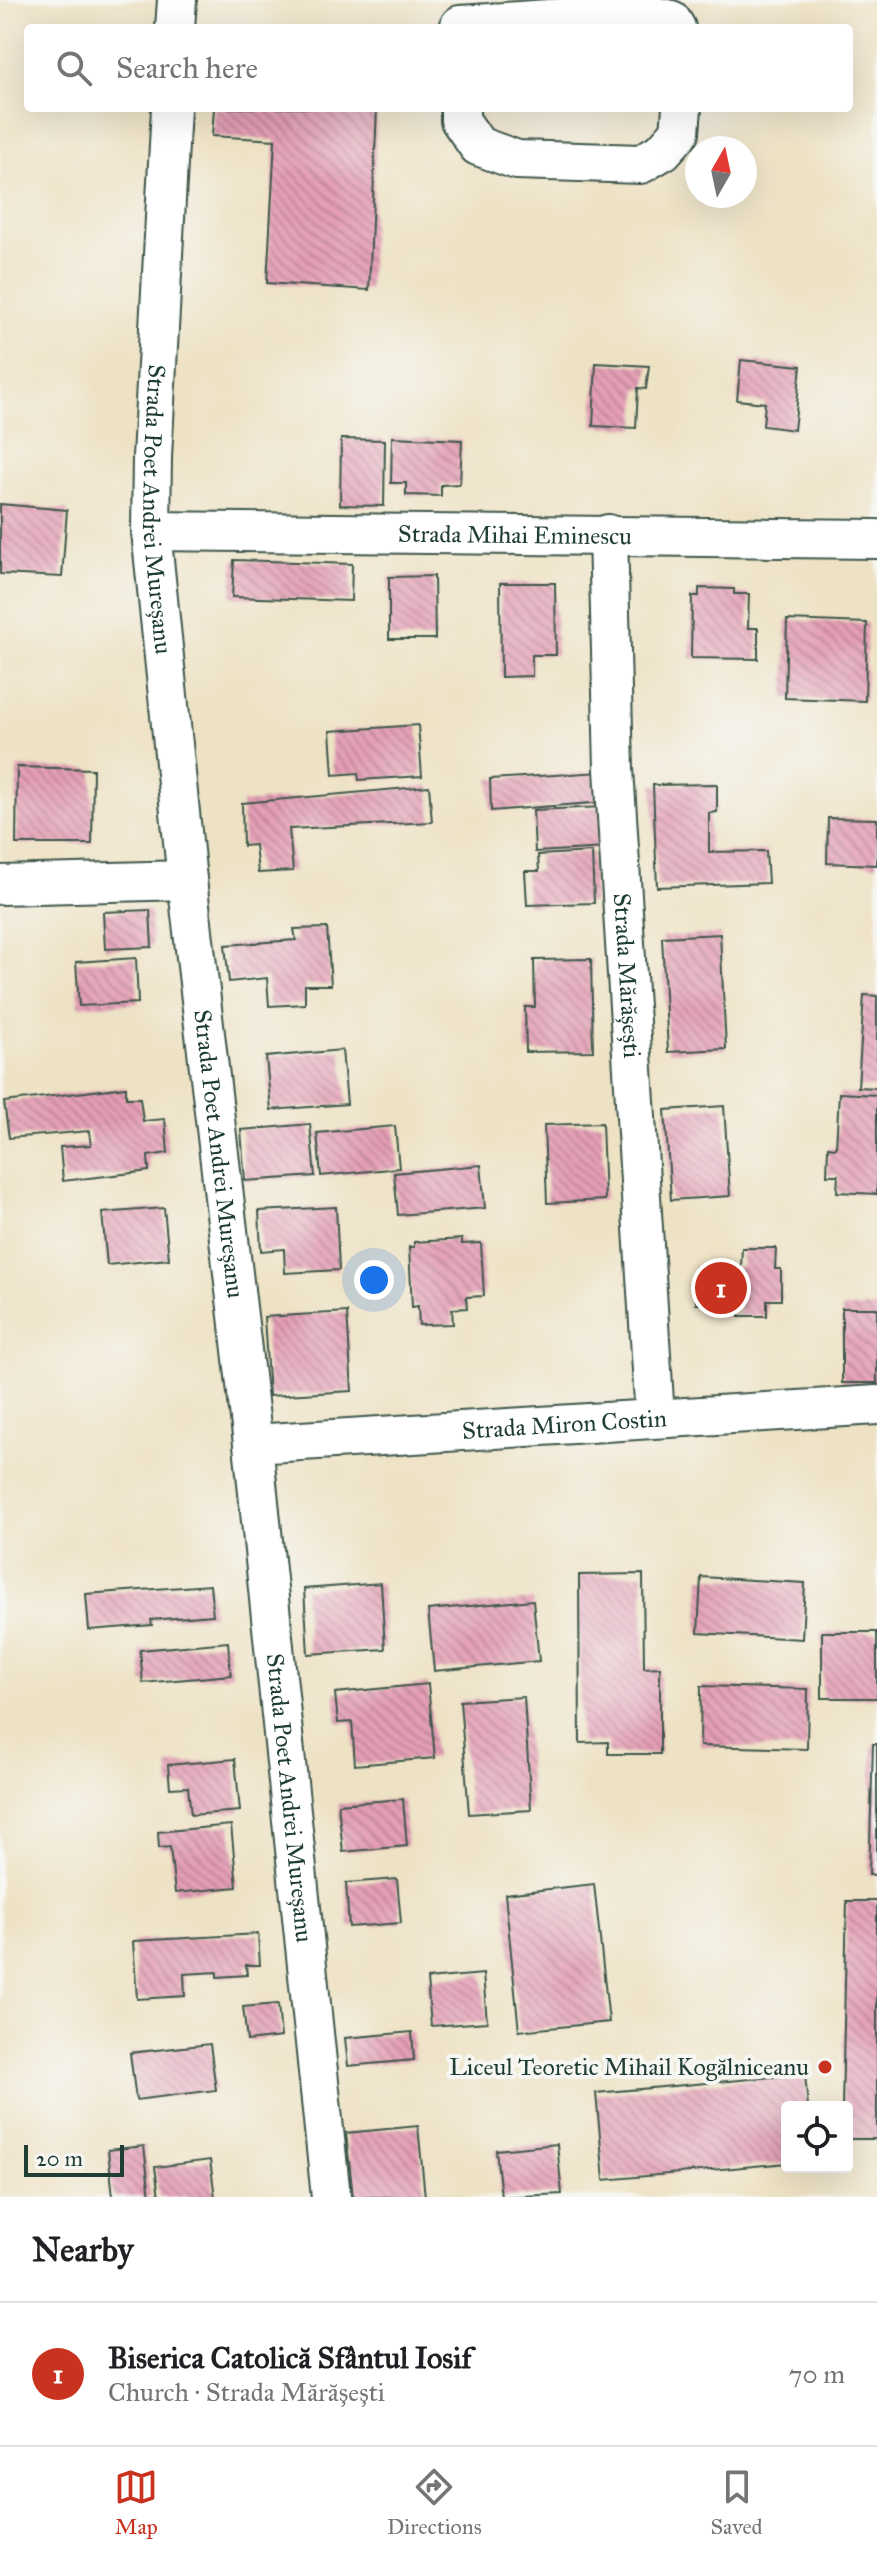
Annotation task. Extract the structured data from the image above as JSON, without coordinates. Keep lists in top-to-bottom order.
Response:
{
  "streets": {
    "street": [
      "Strada Poet Andrei Mureșanu",
      "Strada Mihai Eminescu",
      "Strada Mărășești",
      "Strada Miron Costin"
    ]
  },
  "crossings": [
    ["Strada Poet Andrei Mureșanu", "Strada Mihai Eminescu"],
    ["Strada Poet Andrei Mureșanu", "Strada Miron Costin"],
    ["Strada Mihai Eminescu", "Strada Mărășești"],
    ["Strada Mărășești", "Strada Miron Costin"]
  ],
  "places": ["Liceul Teoretic Mihail Kogălniceanu"],
  "scale_bar": "20 m",
  "north": "top",
  "page": {
    "search": "Search here",
    "pins": "1",
    "scale": "20 m",
    "heading": "Nearby",
    "list": [
      {
        "mark": "1",
        "name": "Biserica Catolică Sfântul Iosif",
        "note": "Church · Strada Mărășești",
        "value": "70 m"
      }
    ],
    "nav": ["Map", "Directions", "Saved"]
  }
}
